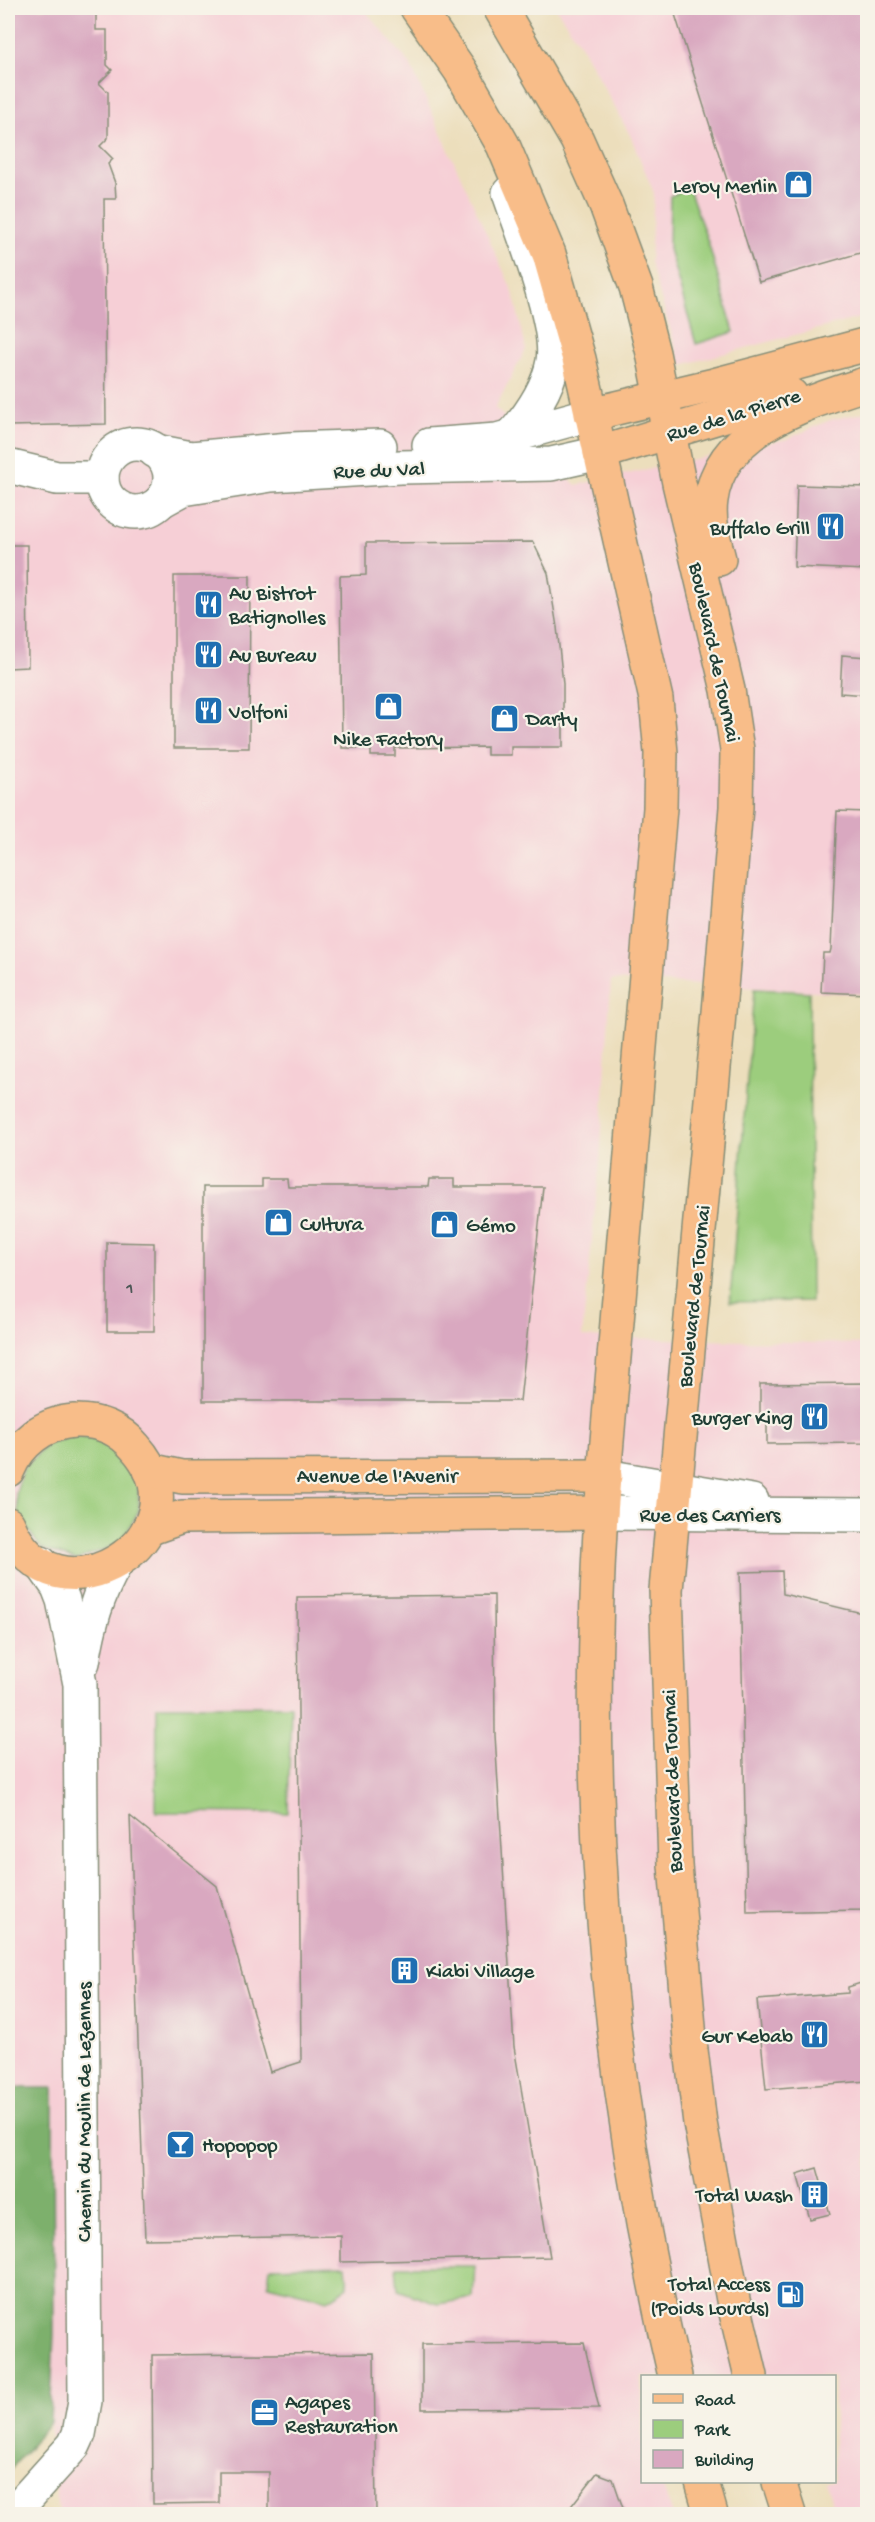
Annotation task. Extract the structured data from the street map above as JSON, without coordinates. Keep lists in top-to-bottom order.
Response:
{
  "streets": {
    "main road": ["Rue de la Pierre", "Boulevard de Tournai", "Avenue de l'Avenir"],
    "street": ["Rue du Val", "Rue des Carriers", "Chemin du Moulin de Lezennes"]
  },
  "crossings": [
    ["Rue de la Pierre", "Rue du Val"],
    ["Rue de la Pierre", "Boulevard de Tournai"],
    ["Boulevard de Tournai", "Rue des Carriers"],
    ["Avenue de l'Avenir", "Rue des Carriers"]
  ],
  "places": {
    "shop": [
      "Leroy Merlin",
      "Nike Factory",
      "Darty",
      "Cultura",
      "Gémo"
    ],
    "restaurant": [
      "Buffalo Grill",
      "Au Bistrot Batignolles",
      "Au Bureau",
      "Volfoni",
      "Burger King",
      "Gur Kebab"
    ],
    "building": ["Kiabi Village", "Total Wash"],
    "bar": ["Hopopop"],
    "fuel station": ["Total Access (Poids Lourds)"],
    "office": ["Agapes Restauration"]
  },
  "house_numbers": ["1"],
  "legend": ["Road", "Park", "Building"]
}
